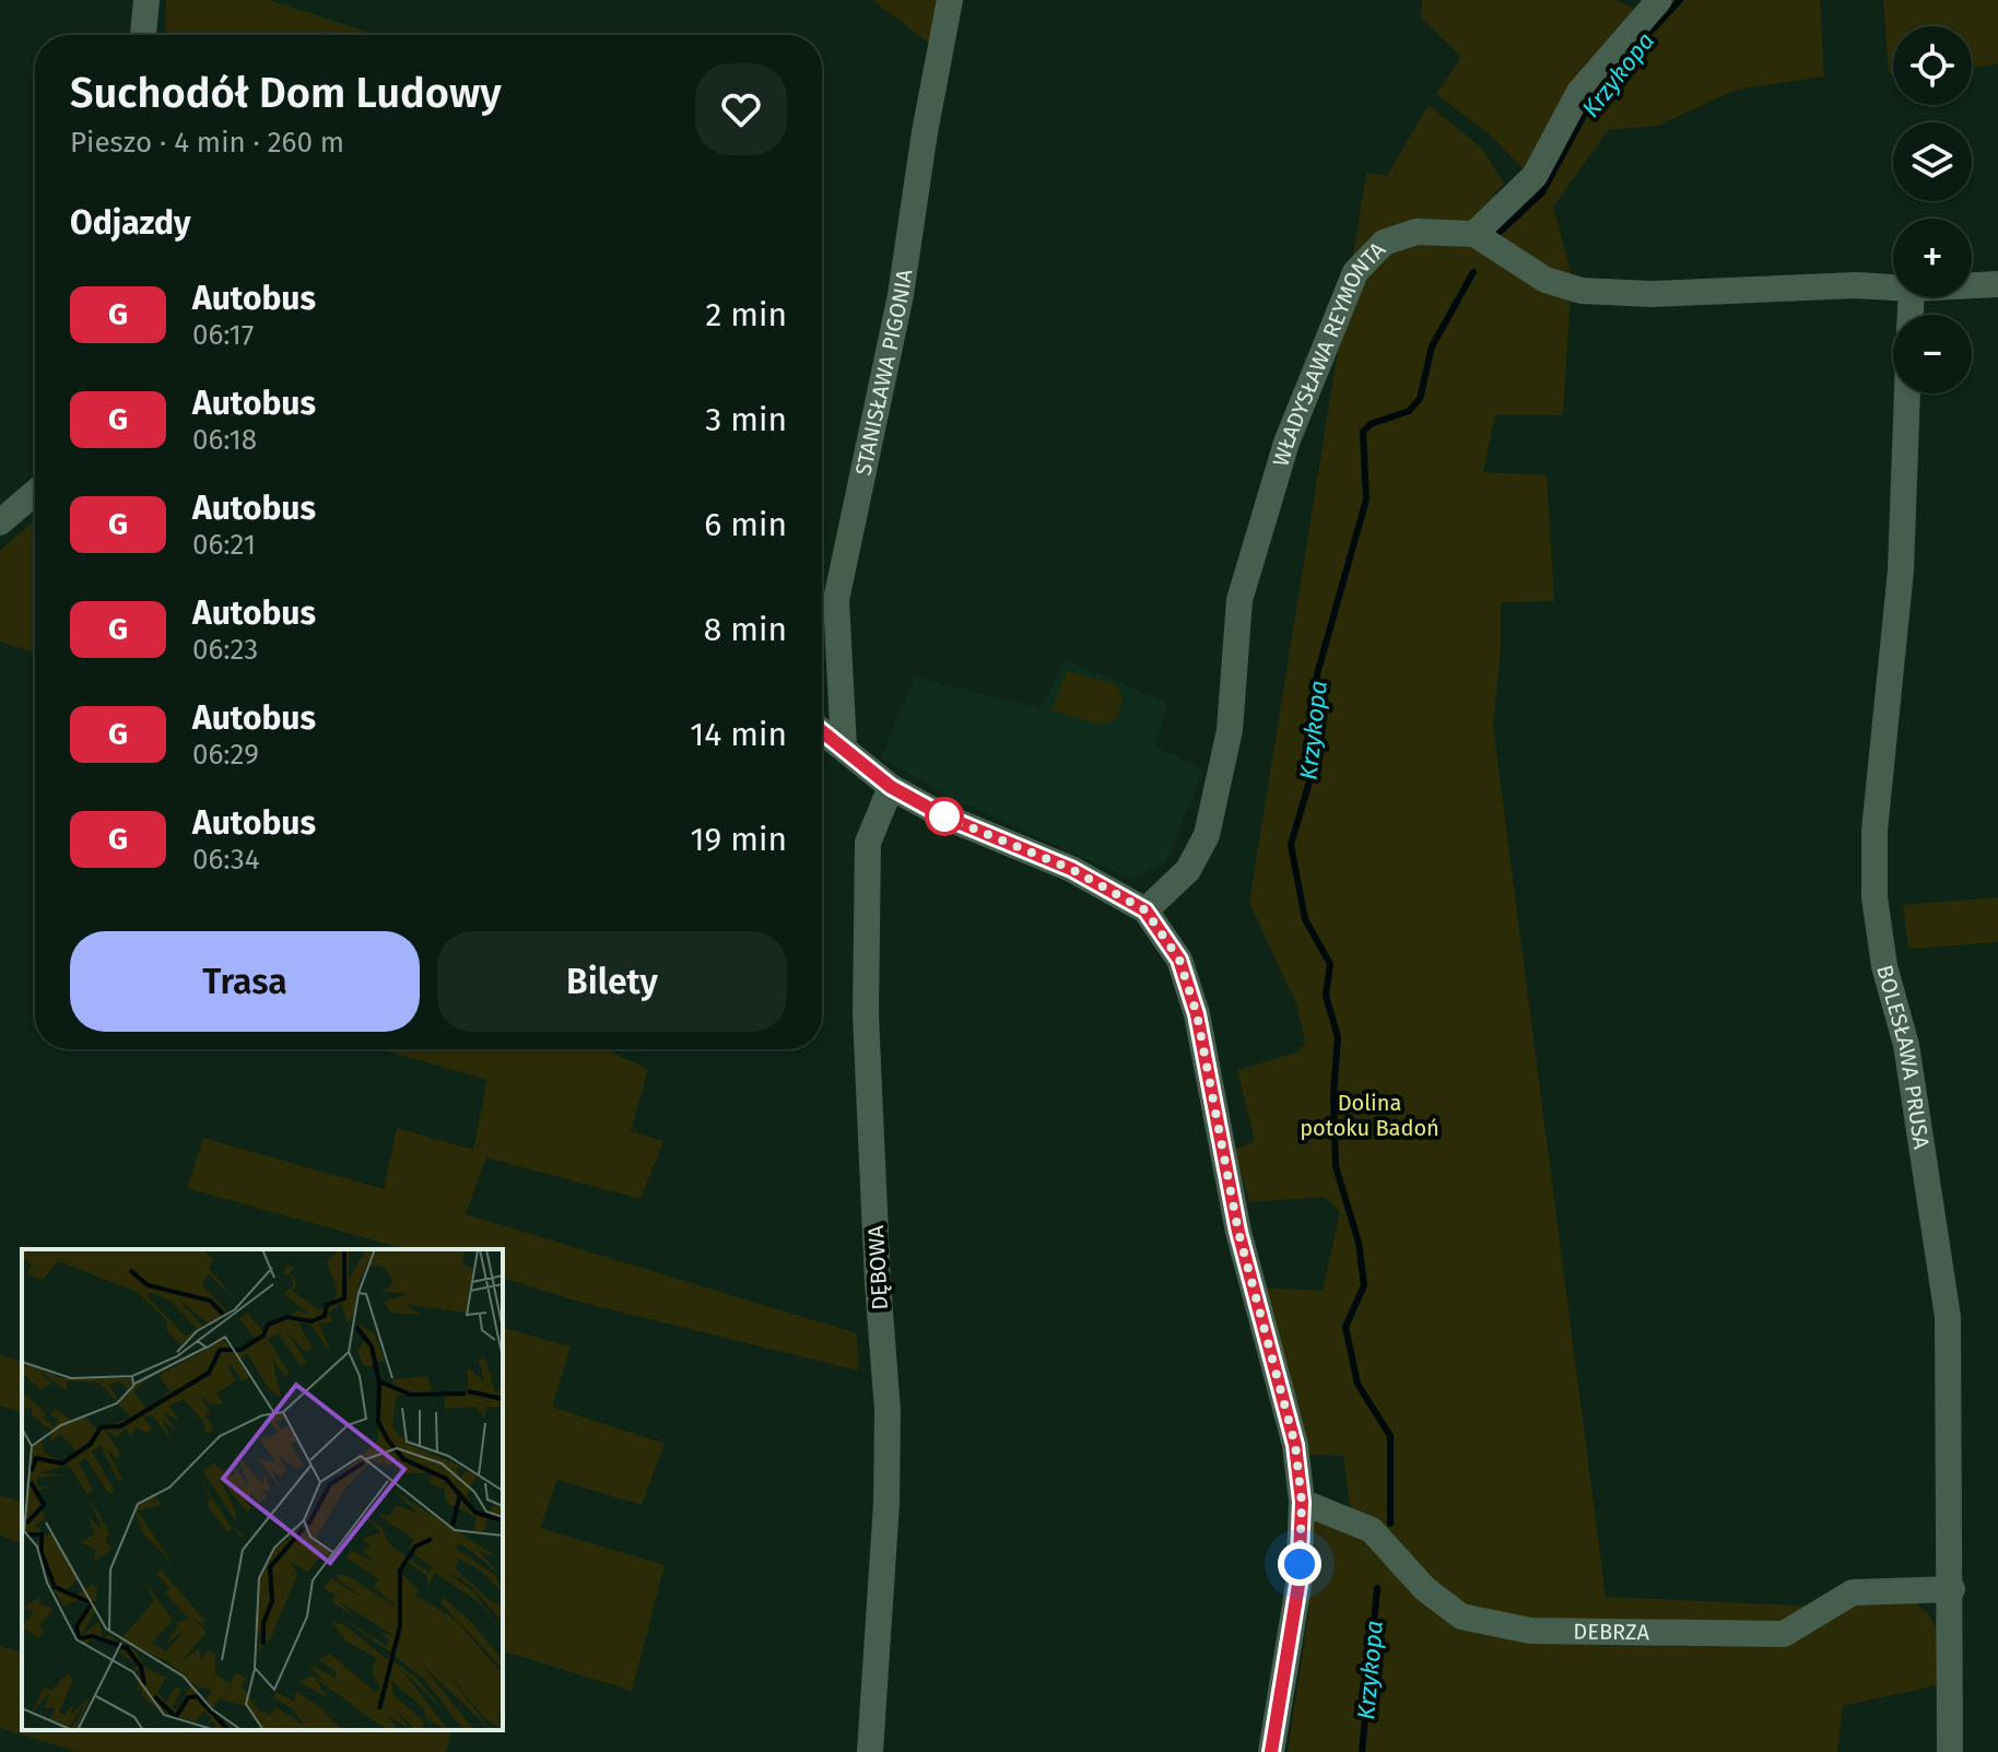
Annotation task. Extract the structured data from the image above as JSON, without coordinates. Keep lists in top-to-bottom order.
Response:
{
  "streets": {
    "street": [
      "WŁADYSŁAWA REYMONTA",
      "STANISŁAWA PIGONIA",
      "BOLESŁAWA PRUSA",
      "DĘBOWA",
      "DEBRZA"
    ]
  },
  "crossings": [
    ["BOLESŁAWA PRUSA", "DEBRZA"]
  ],
  "water": ["Krzykopa"],
  "parks": ["Dolina potoku Badoń"],
  "lines": ["bus line G"],
  "page": {
    "map_buttons": ["+", "−"],
    "heading": [
      ["Suchodół Dom Ludowy", "Pieszo · 4 min · 260 m"],
      "Odjazdy"
    ],
    "list": [
      {
        "mark": "G",
        "name": "Autobus",
        "note": "06:17",
        "value": "2 min"
      },
      {
        "mark": "G",
        "name": "Autobus",
        "note": "06:18",
        "value": "3 min"
      },
      {
        "mark": "G",
        "name": "Autobus",
        "note": "06:21",
        "value": "6 min"
      },
      {
        "mark": "G",
        "name": "Autobus",
        "note": "06:23",
        "value": "8 min"
      },
      {
        "mark": "G",
        "name": "Autobus",
        "note": "06:29",
        "value": "14 min"
      },
      {
        "mark": "G",
        "name": "Autobus",
        "note": "06:34",
        "value": "19 min"
      }
    ],
    "buttons": ["Trasa", "Bilety"]
  }
}
